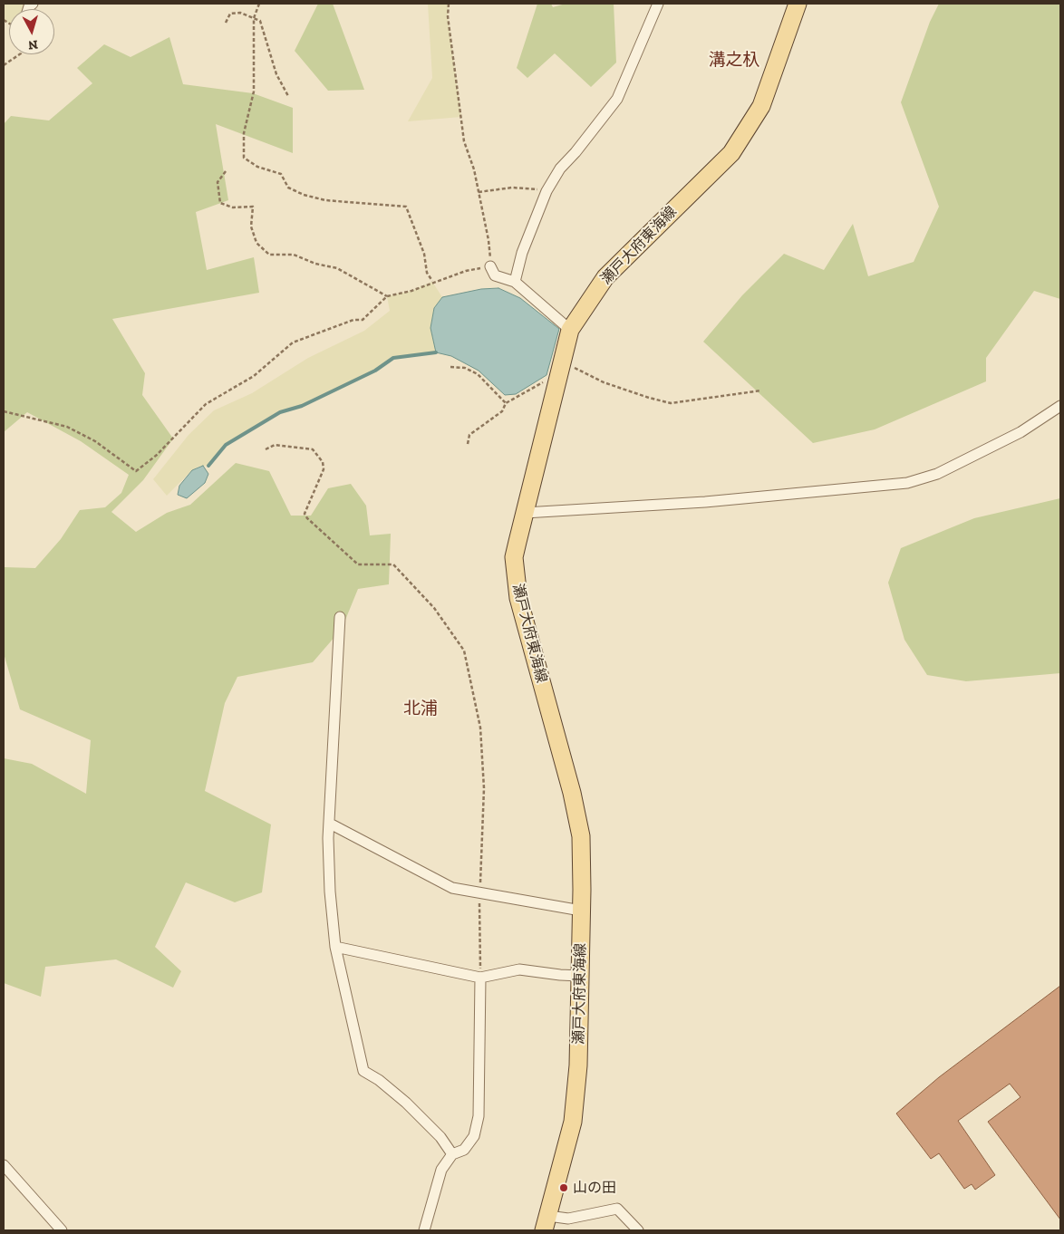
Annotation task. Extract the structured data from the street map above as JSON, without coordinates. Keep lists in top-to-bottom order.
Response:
{
  "streets": {
    "main road": ["瀬戸大府東海線"]
  },
  "districts": ["溝之杁", "北浦"],
  "places": ["山の田"],
  "north": "bottom"
}
